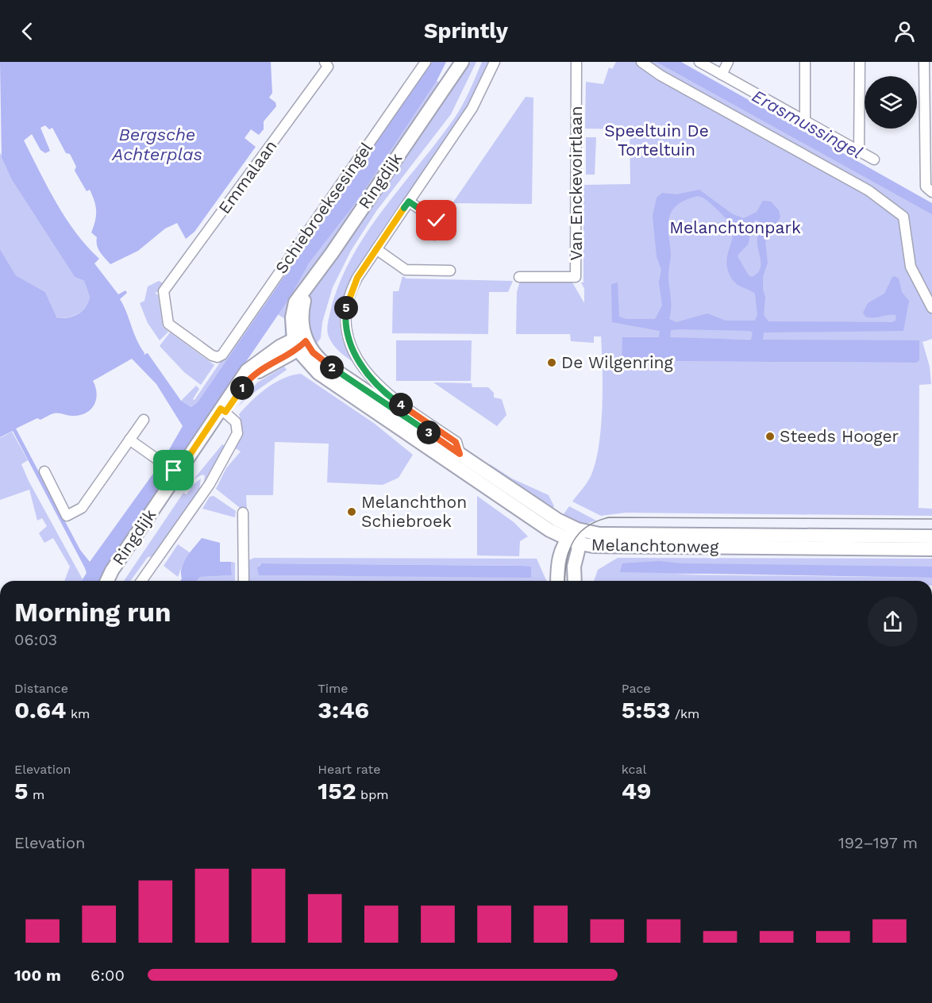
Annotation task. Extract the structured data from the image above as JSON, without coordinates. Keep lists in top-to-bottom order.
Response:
{
  "streets": {
    "street": [
      "Emmalaan",
      "Ringdijk",
      "Van Enckevoirtlaan",
      "Schiebroeksesingel",
      "Melanchtonweg"
    ]
  },
  "crossings": [
    ["Emmalaan", "Schiebroeksesingel"],
    ["Ringdijk", "Melanchtonweg"]
  ],
  "water": ["Erasmussingel", "Bergsche Achterplas"],
  "parks": ["Speeltuin De Torteltuin", "Melanchtonpark"],
  "places": ["De Wilgenring", "Steeds Hooger", "Melanchthon Schiebroek"],
  "page": {
    "header": "Sprintly",
    "pins": [
      "5",
      "2",
      "1",
      "4",
      "3"
    ],
    "heading": ["Morning run", "06:03"],
    "stats": [
      ["Distance", "0.64 km"],
      ["Time", "3:46"],
      ["Pace", "5:53 /km"],
      ["Elevation", "5 m"],
      ["Heart rate", "152 bpm"],
      ["kcal", "49"]
    ],
    "chart": ["Elevation", "192–197 m"],
    "list": [
      {
        "name": "100 m",
        "note": "6:00"
      }
    ]
  }
}
